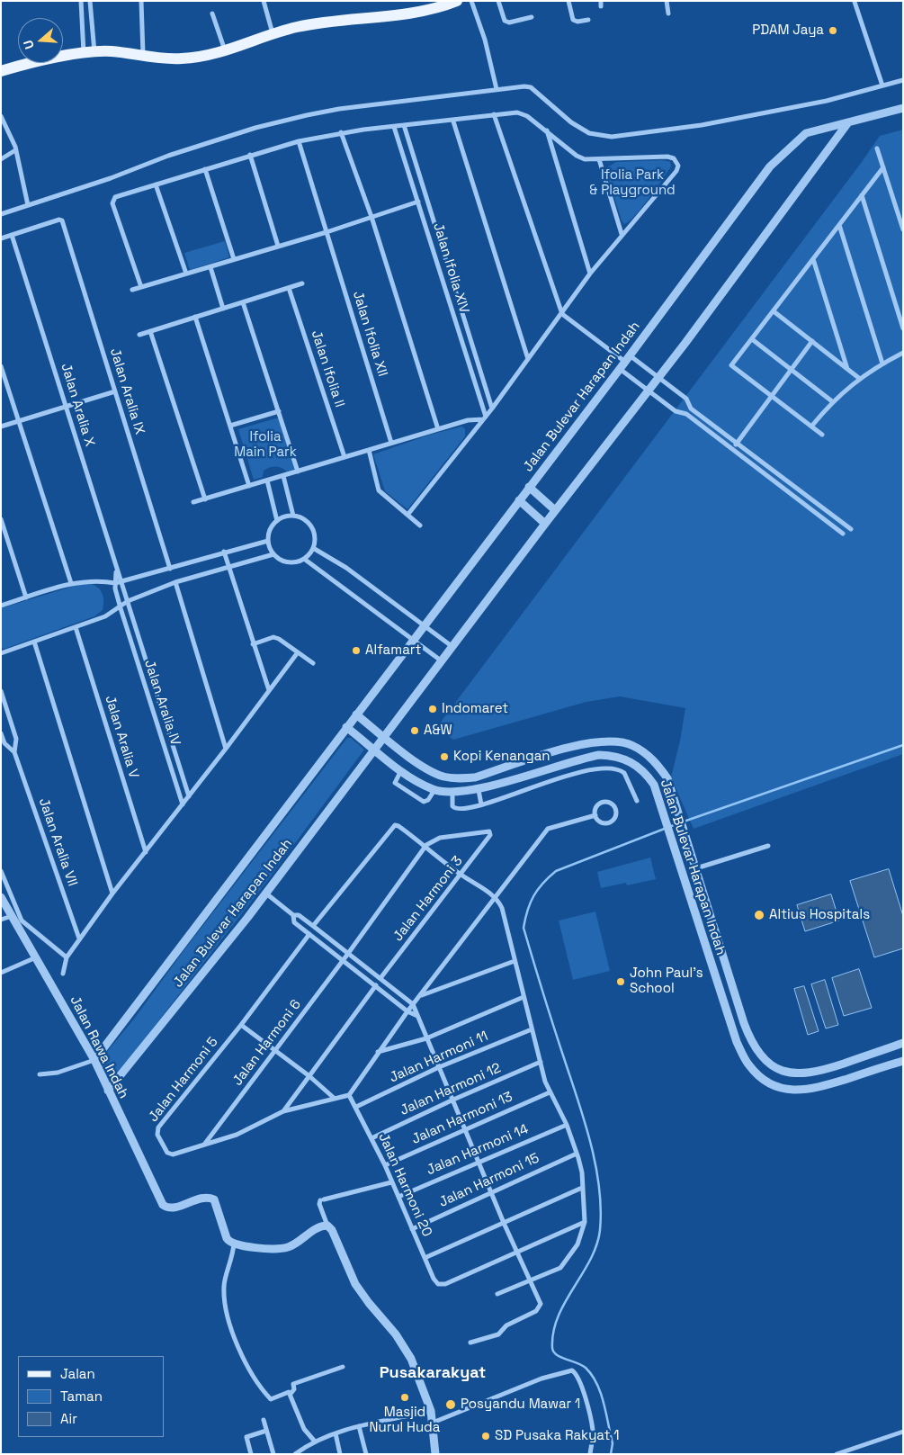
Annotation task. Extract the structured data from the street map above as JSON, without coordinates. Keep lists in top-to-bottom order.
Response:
{
  "streets": {
    "street": [
      "Jalan Ifolia XIV",
      "Jalan Ifolia XII",
      "Jalan Ifolia II",
      "Jalan Aralia IX",
      "Jalan Bulevar Harapan Indah",
      "Jalan Aralia X",
      "Jalan Aralia IV",
      "Jalan Aralia V",
      "Jalan Aralia VII",
      "Jalan Harmoni 3",
      "Jalan Harmoni 6",
      "Jalan Rawa Indah",
      "Jalan Harmoni 11",
      "Jalan Harmoni 5",
      "Jalan Harmoni 12",
      "Jalan Harmoni 13",
      "Jalan Harmoni 14",
      "Jalan Harmoni 15",
      "Jalan Harmoni 20"
    ]
  },
  "crossings": [
    ["Jalan Aralia IX", "Jalan Aralia X"],
    ["Jalan Bulevar Harapan Indah", "Jalan Rawa Indah"],
    ["Jalan Aralia X", "Jalan Aralia IV"],
    ["Jalan Harmoni 3", "Jalan Harmoni 6"],
    ["Jalan Harmoni 6", "Jalan Harmoni 5"],
    ["Jalan Harmoni 11", "Jalan Harmoni 20"],
    ["Jalan Harmoni 5", "Jalan Harmoni 20"],
    ["Jalan Harmoni 12", "Jalan Harmoni 20"],
    ["Jalan Harmoni 13", "Jalan Harmoni 20"],
    ["Jalan Harmoni 14", "Jalan Harmoni 20"],
    ["Jalan Harmoni 15", "Jalan Harmoni 20"]
  ],
  "districts": ["Pusakarakyat"],
  "parks": ["Ifolia Park & Playground", "Ifolia Main Park"],
  "places": [
    "PDAM Jaya",
    "Alfamart",
    "Indomaret",
    "A&W",
    "Kopi Kenangan",
    "Altius Hospitals",
    "John Paul's School",
    "Masjid Nurul Huda",
    "Posyandu Mawar 1",
    "SD Pusaka Rakyat 1"
  ],
  "legend": ["Jalan", "Taman", "Air"],
  "north": "left"
}
